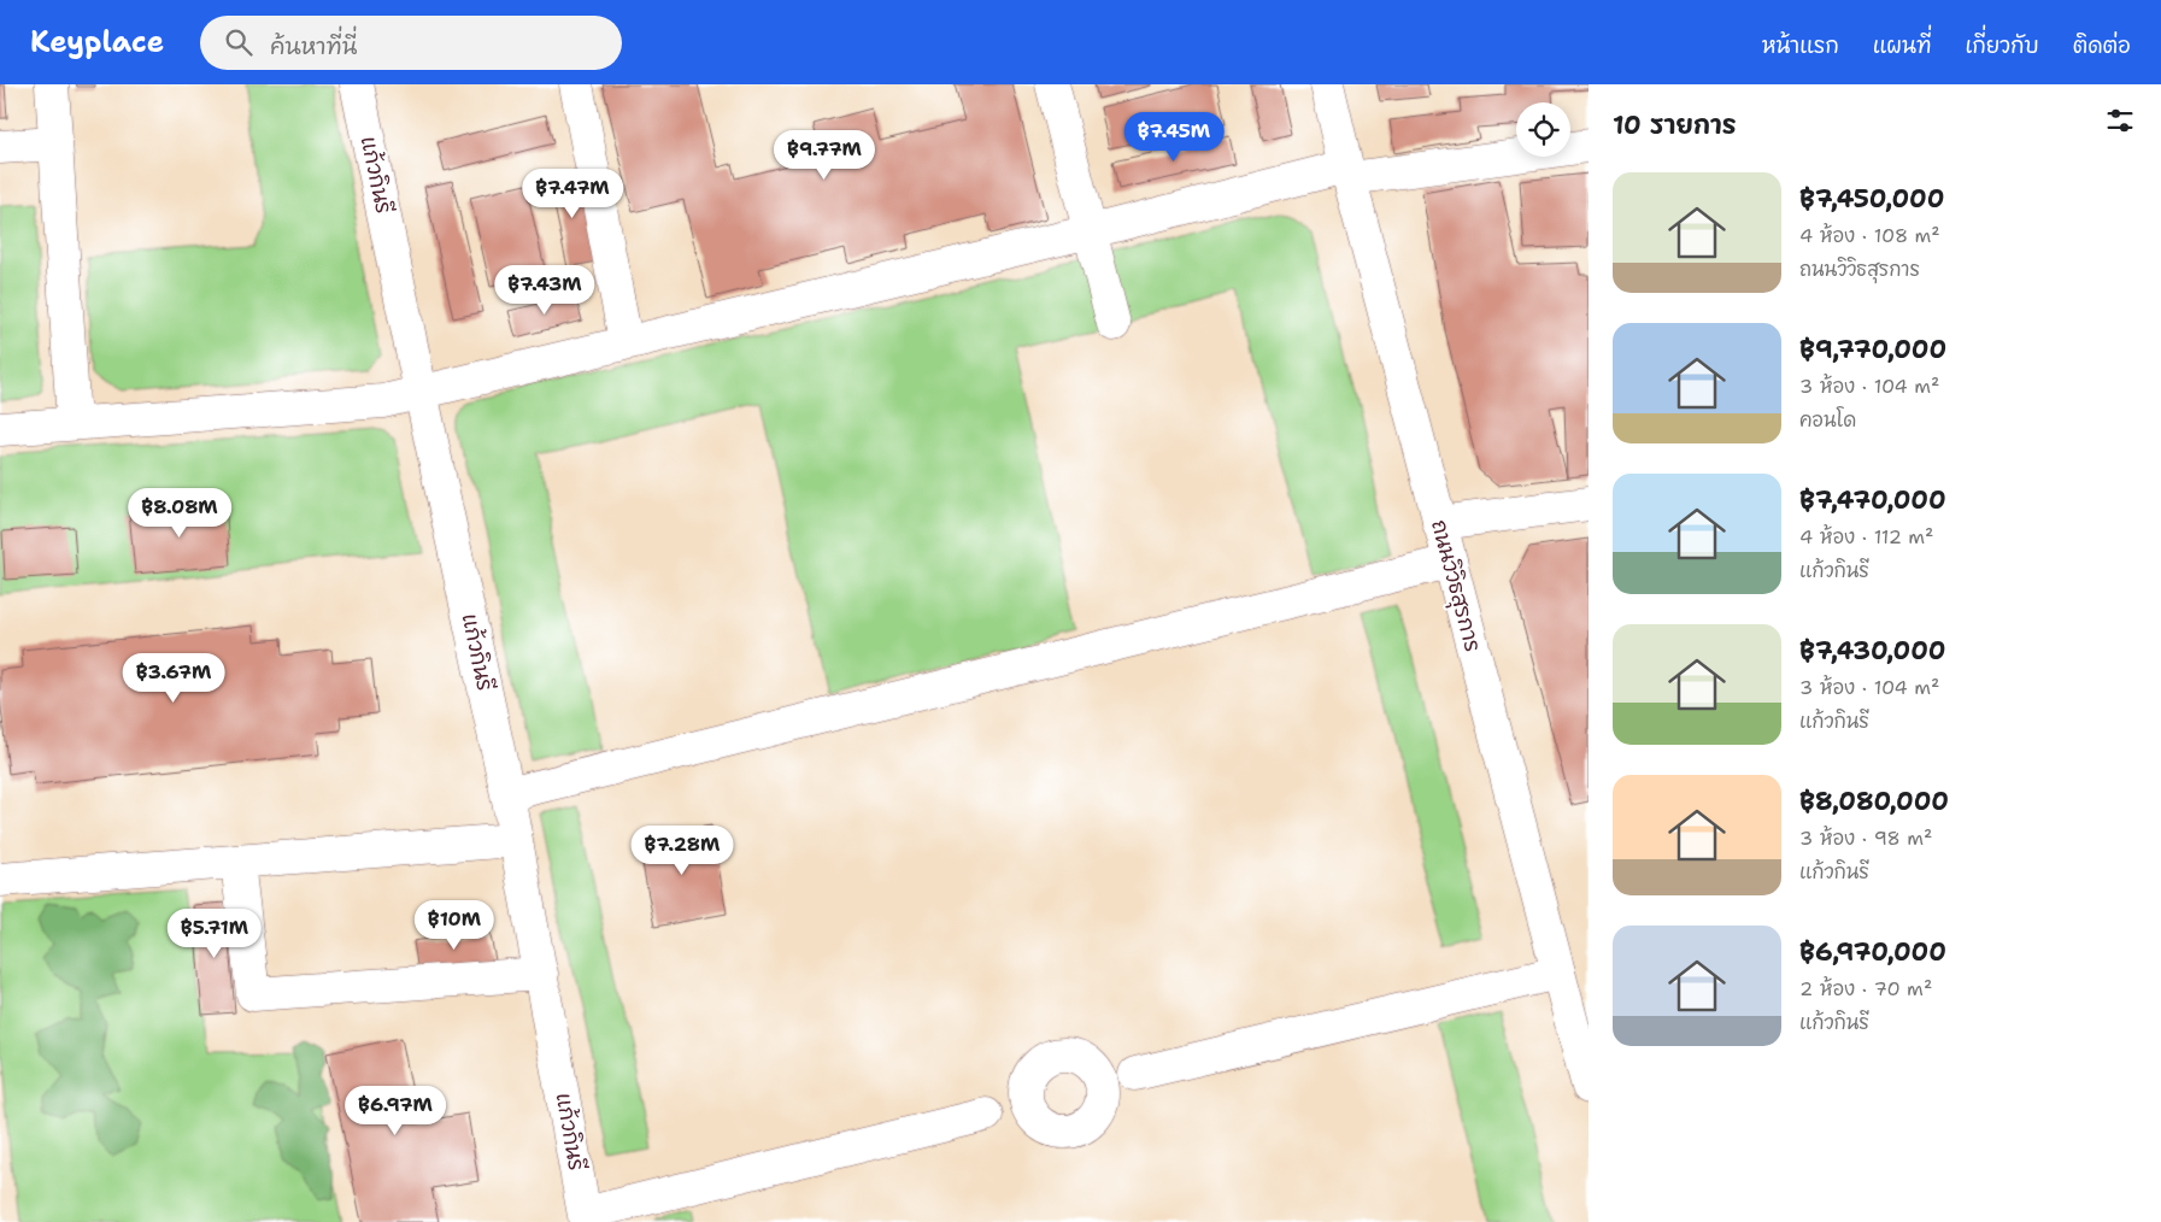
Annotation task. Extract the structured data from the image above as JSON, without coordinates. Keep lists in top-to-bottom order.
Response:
{
  "streets": {
    "street": ["แก้วกินรี", "ถนนวิวิธสุรการ"]
  },
  "page": {
    "header": "Keyplace",
    "search": "ค้นหาที่นี่",
    "nav": [
      "หน้าแรก",
      "แผนที่",
      "เกี่ยวกับ",
      "ติดต่อ"
    ],
    "heading": "10 รายการ",
    "price": [
      "฿7.45M",
      "฿9.77M",
      "฿7.47M",
      "฿7.43M",
      "฿8.08M",
      "฿3.67M",
      "฿7.28M",
      "฿10M",
      "฿5.71M",
      "฿6.97M"
    ],
    "list": [
      {
        "name": "฿7,450,000",
        "note": "4 ห้อง · 108 m² · ถนนวิวิธสุรการ"
      },
      {
        "name": "฿9,770,000",
        "note": "3 ห้อง · 104 m² · คอนโด"
      },
      {
        "name": "฿7,470,000",
        "note": "4 ห้อง · 112 m² · แก้วกินรี"
      },
      {
        "name": "฿7,430,000",
        "note": "3 ห้อง · 104 m² · แก้วกินรี"
      },
      {
        "name": "฿8,080,000",
        "note": "3 ห้อง · 98 m² · แก้วกินรี"
      },
      {
        "name": "฿6,970,000",
        "note": "2 ห้อง · 70 m² · แก้วกินรี"
      }
    ]
  }
}
